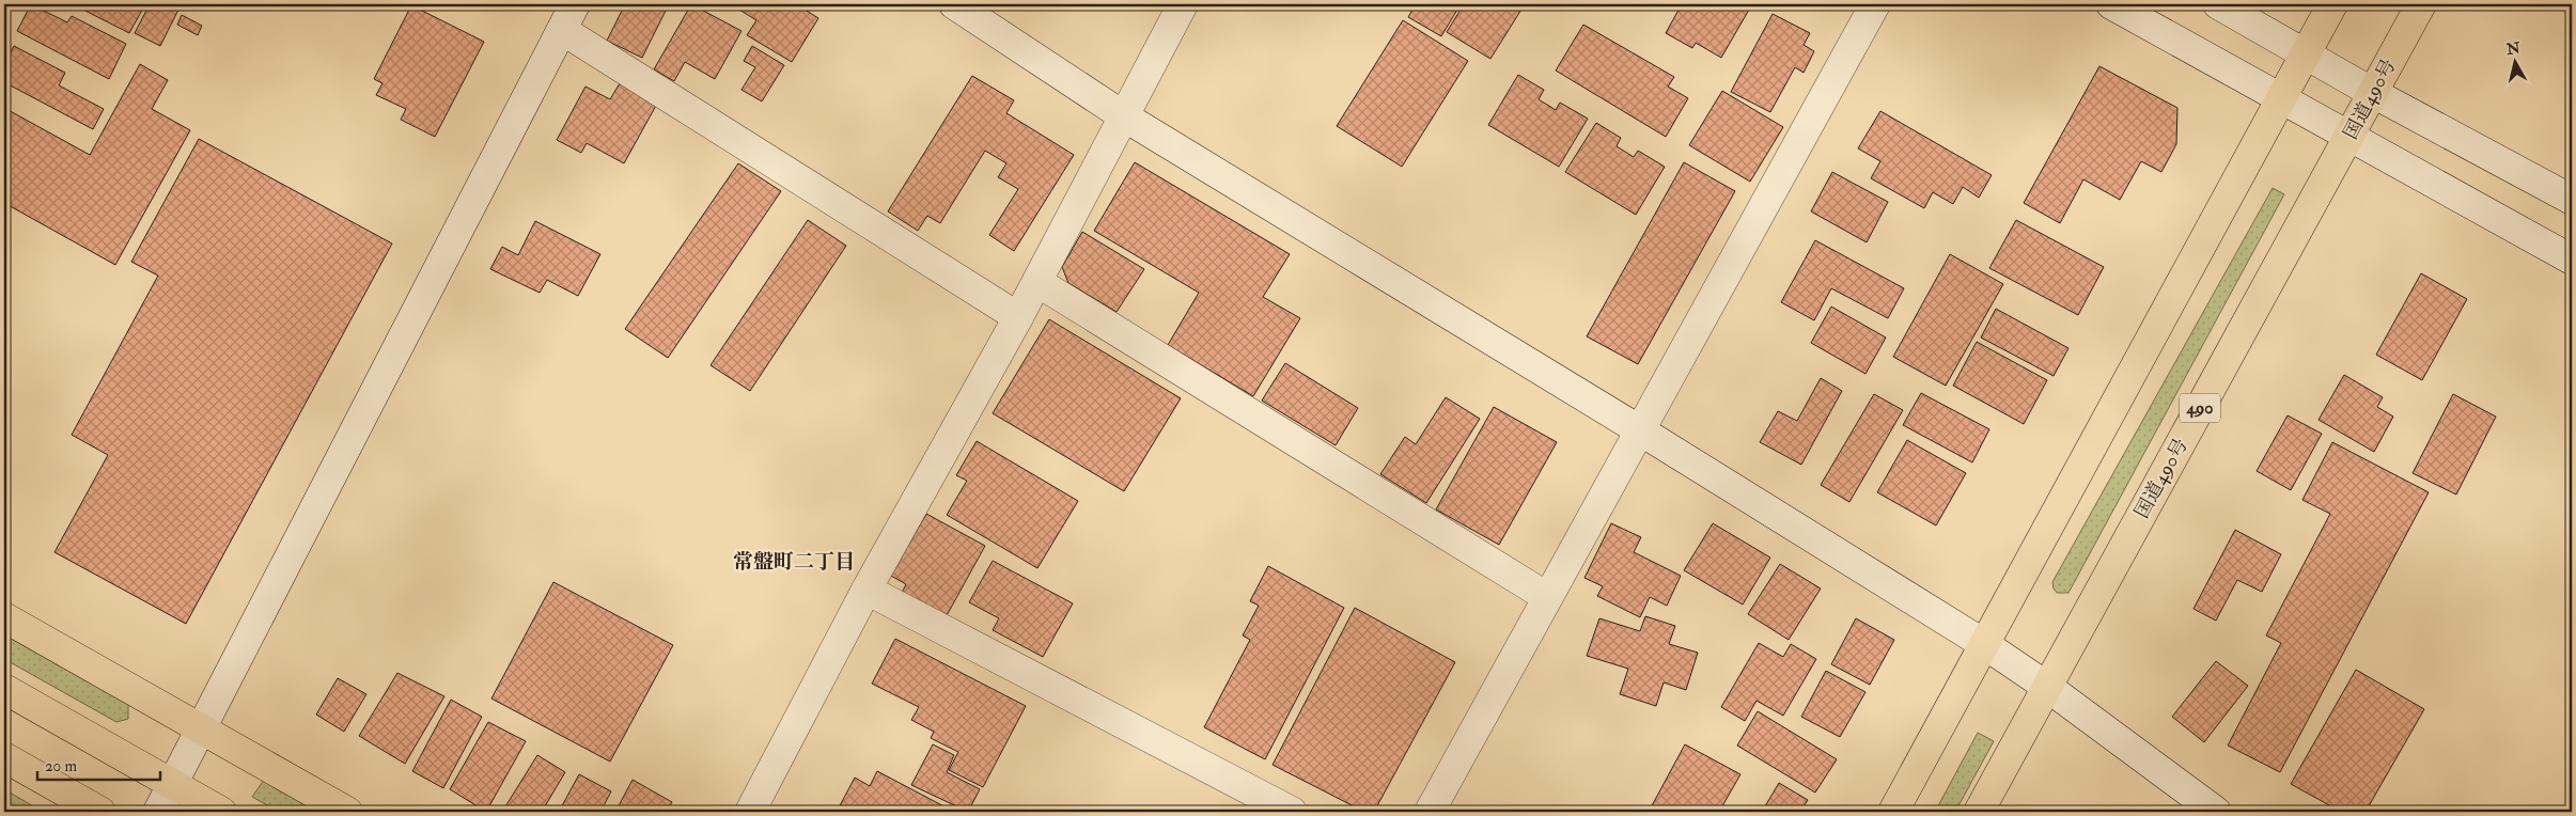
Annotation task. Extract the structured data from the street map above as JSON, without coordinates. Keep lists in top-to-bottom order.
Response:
{
  "streets": {
    "highway": ["国道490号", "490"]
  },
  "districts": ["常盤町二丁目"],
  "scale_bar": "20 m",
  "north": "top"
}
